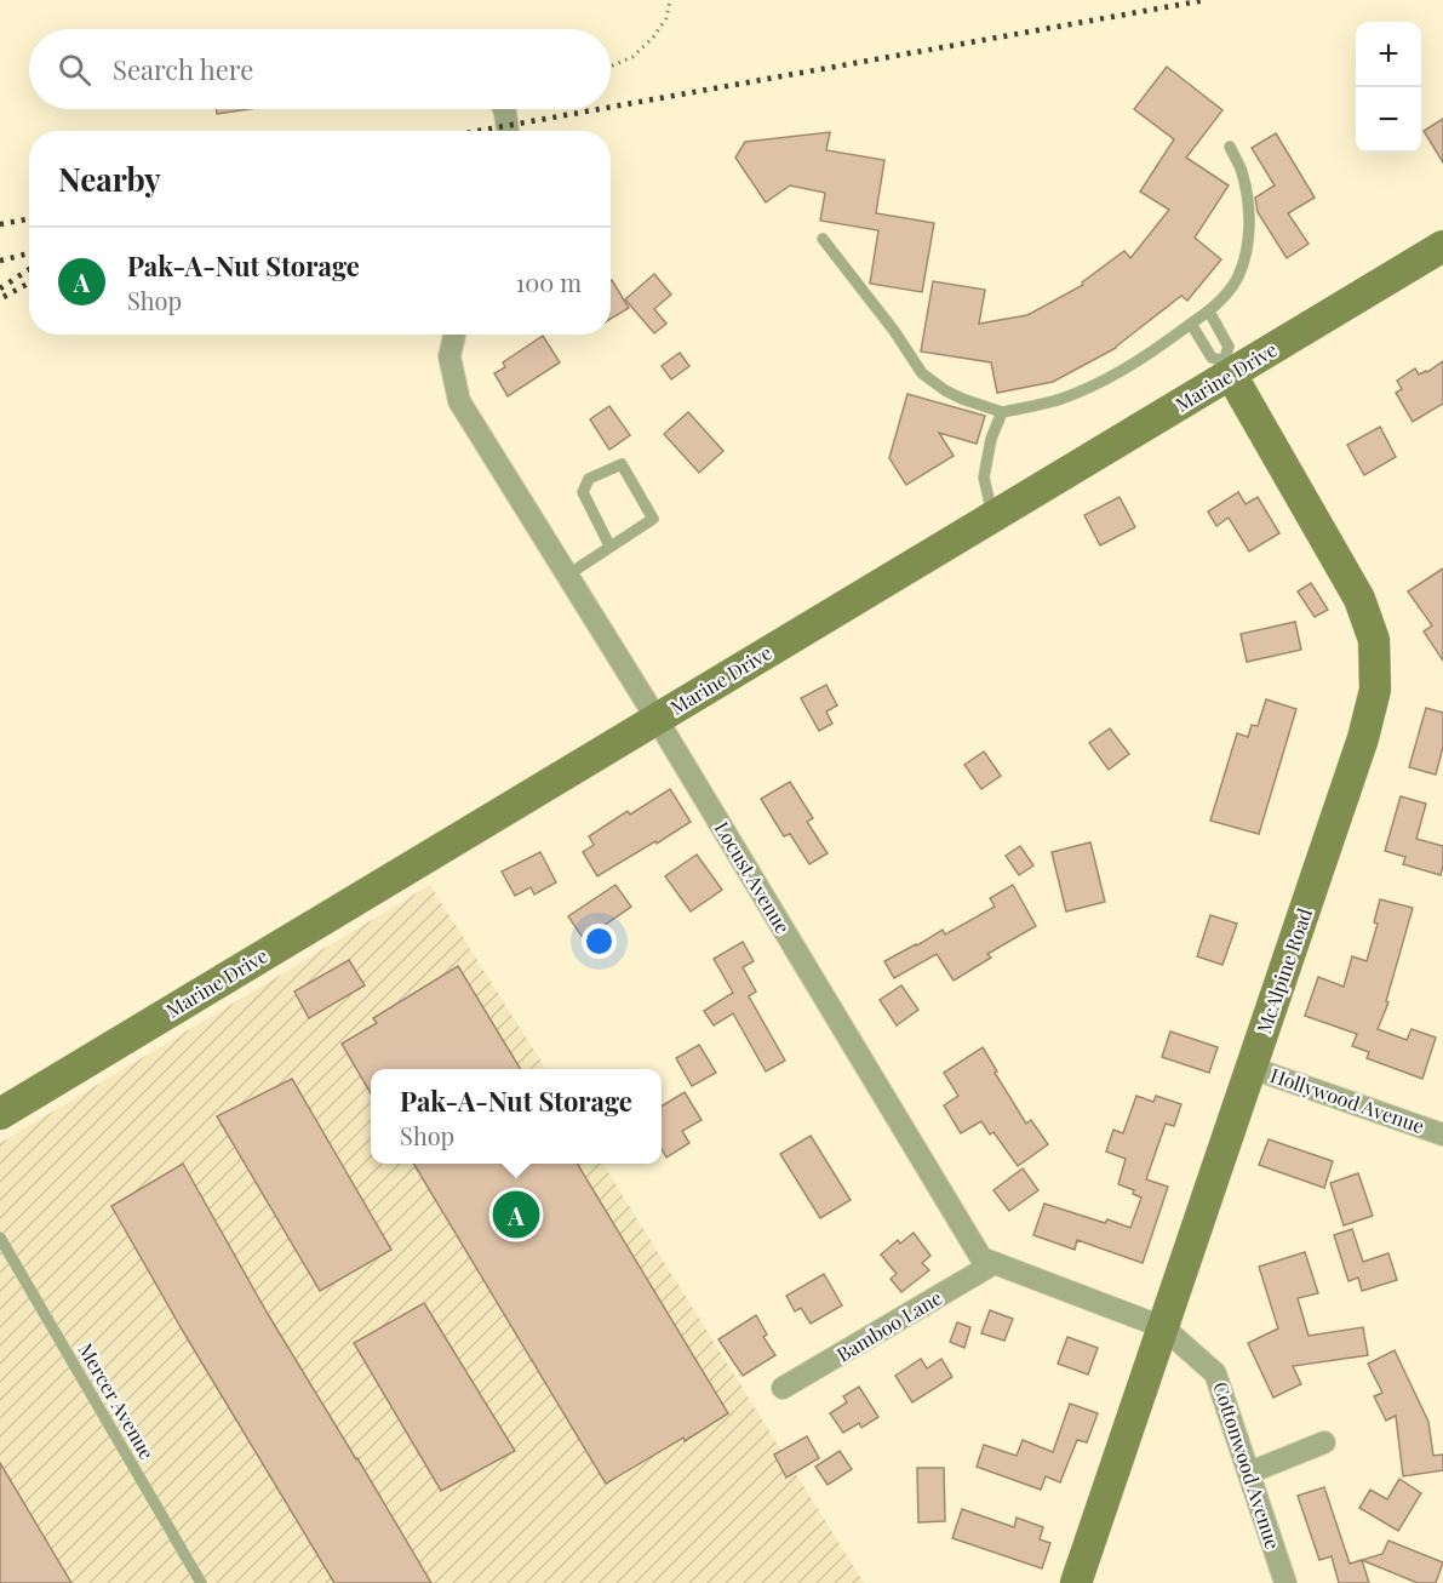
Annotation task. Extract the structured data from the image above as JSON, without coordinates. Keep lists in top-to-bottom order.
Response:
{
  "streets": {
    "main road": ["Marine Drive", "McAlpine Road"],
    "street": [
      "Locust Avenue",
      "Hollywood Avenue",
      "Bamboo Lane",
      "Cottonwood Avenue"
    ],
    "lane": ["Mercer Avenue"]
  },
  "crossings": [
    ["Marine Drive", "Locust Avenue"],
    ["Marine Drive", "McAlpine Road"],
    ["Locust Avenue", "McAlpine Road"],
    ["Locust Avenue", "Bamboo Lane"],
    ["Locust Avenue", "Cottonwood Avenue"],
    ["McAlpine Road", "Hollywood Avenue"],
    ["McAlpine Road", "Cottonwood Avenue"]
  ],
  "page": {
    "map_buttons": ["+", "−"],
    "search": "Search here",
    "heading": "Nearby",
    "list": [
      {
        "mark": "A",
        "name": "Pak-A-Nut Storage",
        "note": "Shop",
        "value": "100 m"
      }
    ],
    "popup": ["Pak-A-Nut Storage", "Shop"],
    "pins": "A"
  }
}
